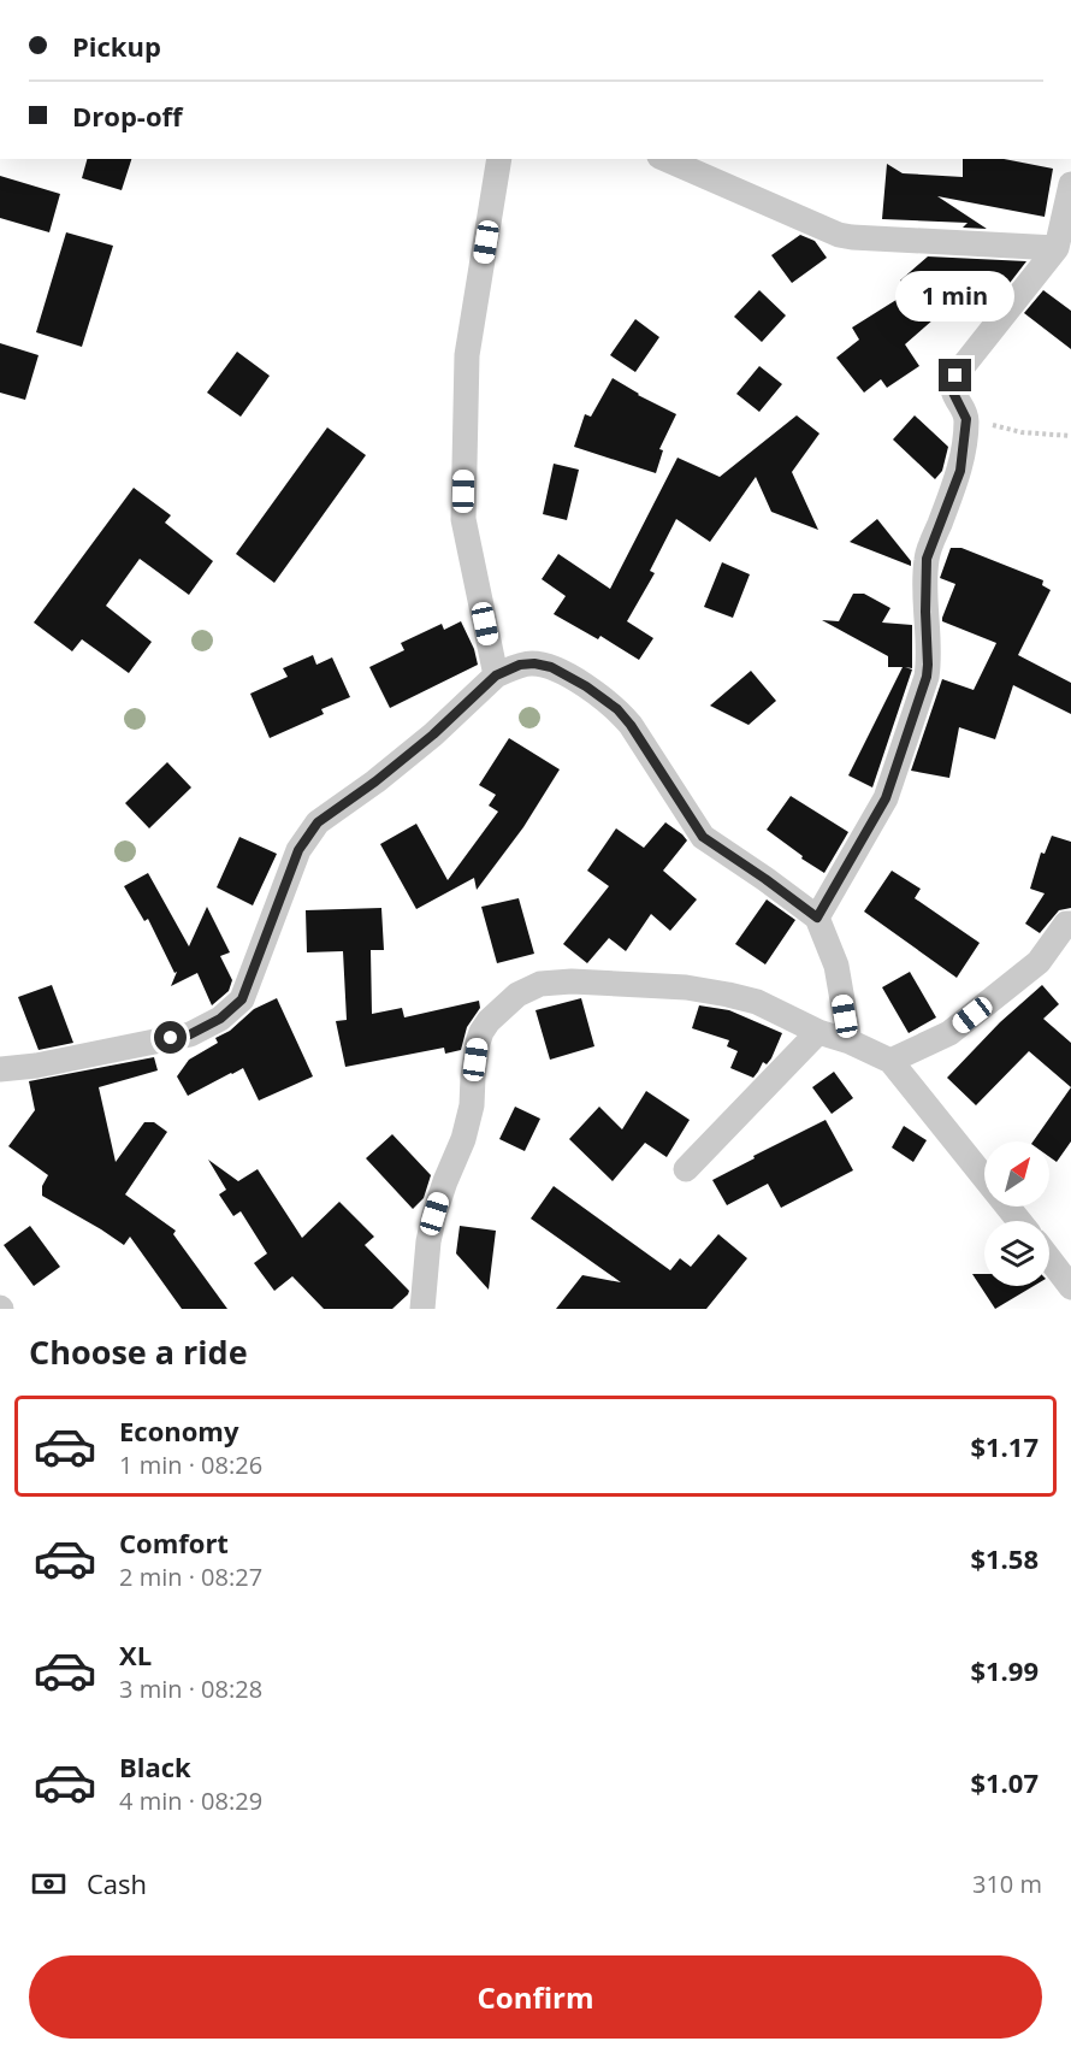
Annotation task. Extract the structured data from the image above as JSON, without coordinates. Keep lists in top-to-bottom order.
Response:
{
  "north": "top right",
  "page": {
    "banner": ["Pickup", "Drop-off"],
    "bubble": "1 min",
    "heading": "Choose a ride",
    "list": [
      {
        "name": "Economy",
        "note": "1 min · 08:26",
        "value": "$1.17"
      },
      {
        "name": "Comfort",
        "note": "2 min · 08:27",
        "value": "$1.58"
      },
      {
        "name": "XL",
        "note": "3 min · 08:28",
        "value": "$1.99"
      },
      {
        "name": "Black",
        "note": "4 min · 08:29",
        "value": "$1.07"
      }
    ],
    "pay": ["Cash", "310 m"],
    "buttons": "Confirm"
  }
}
